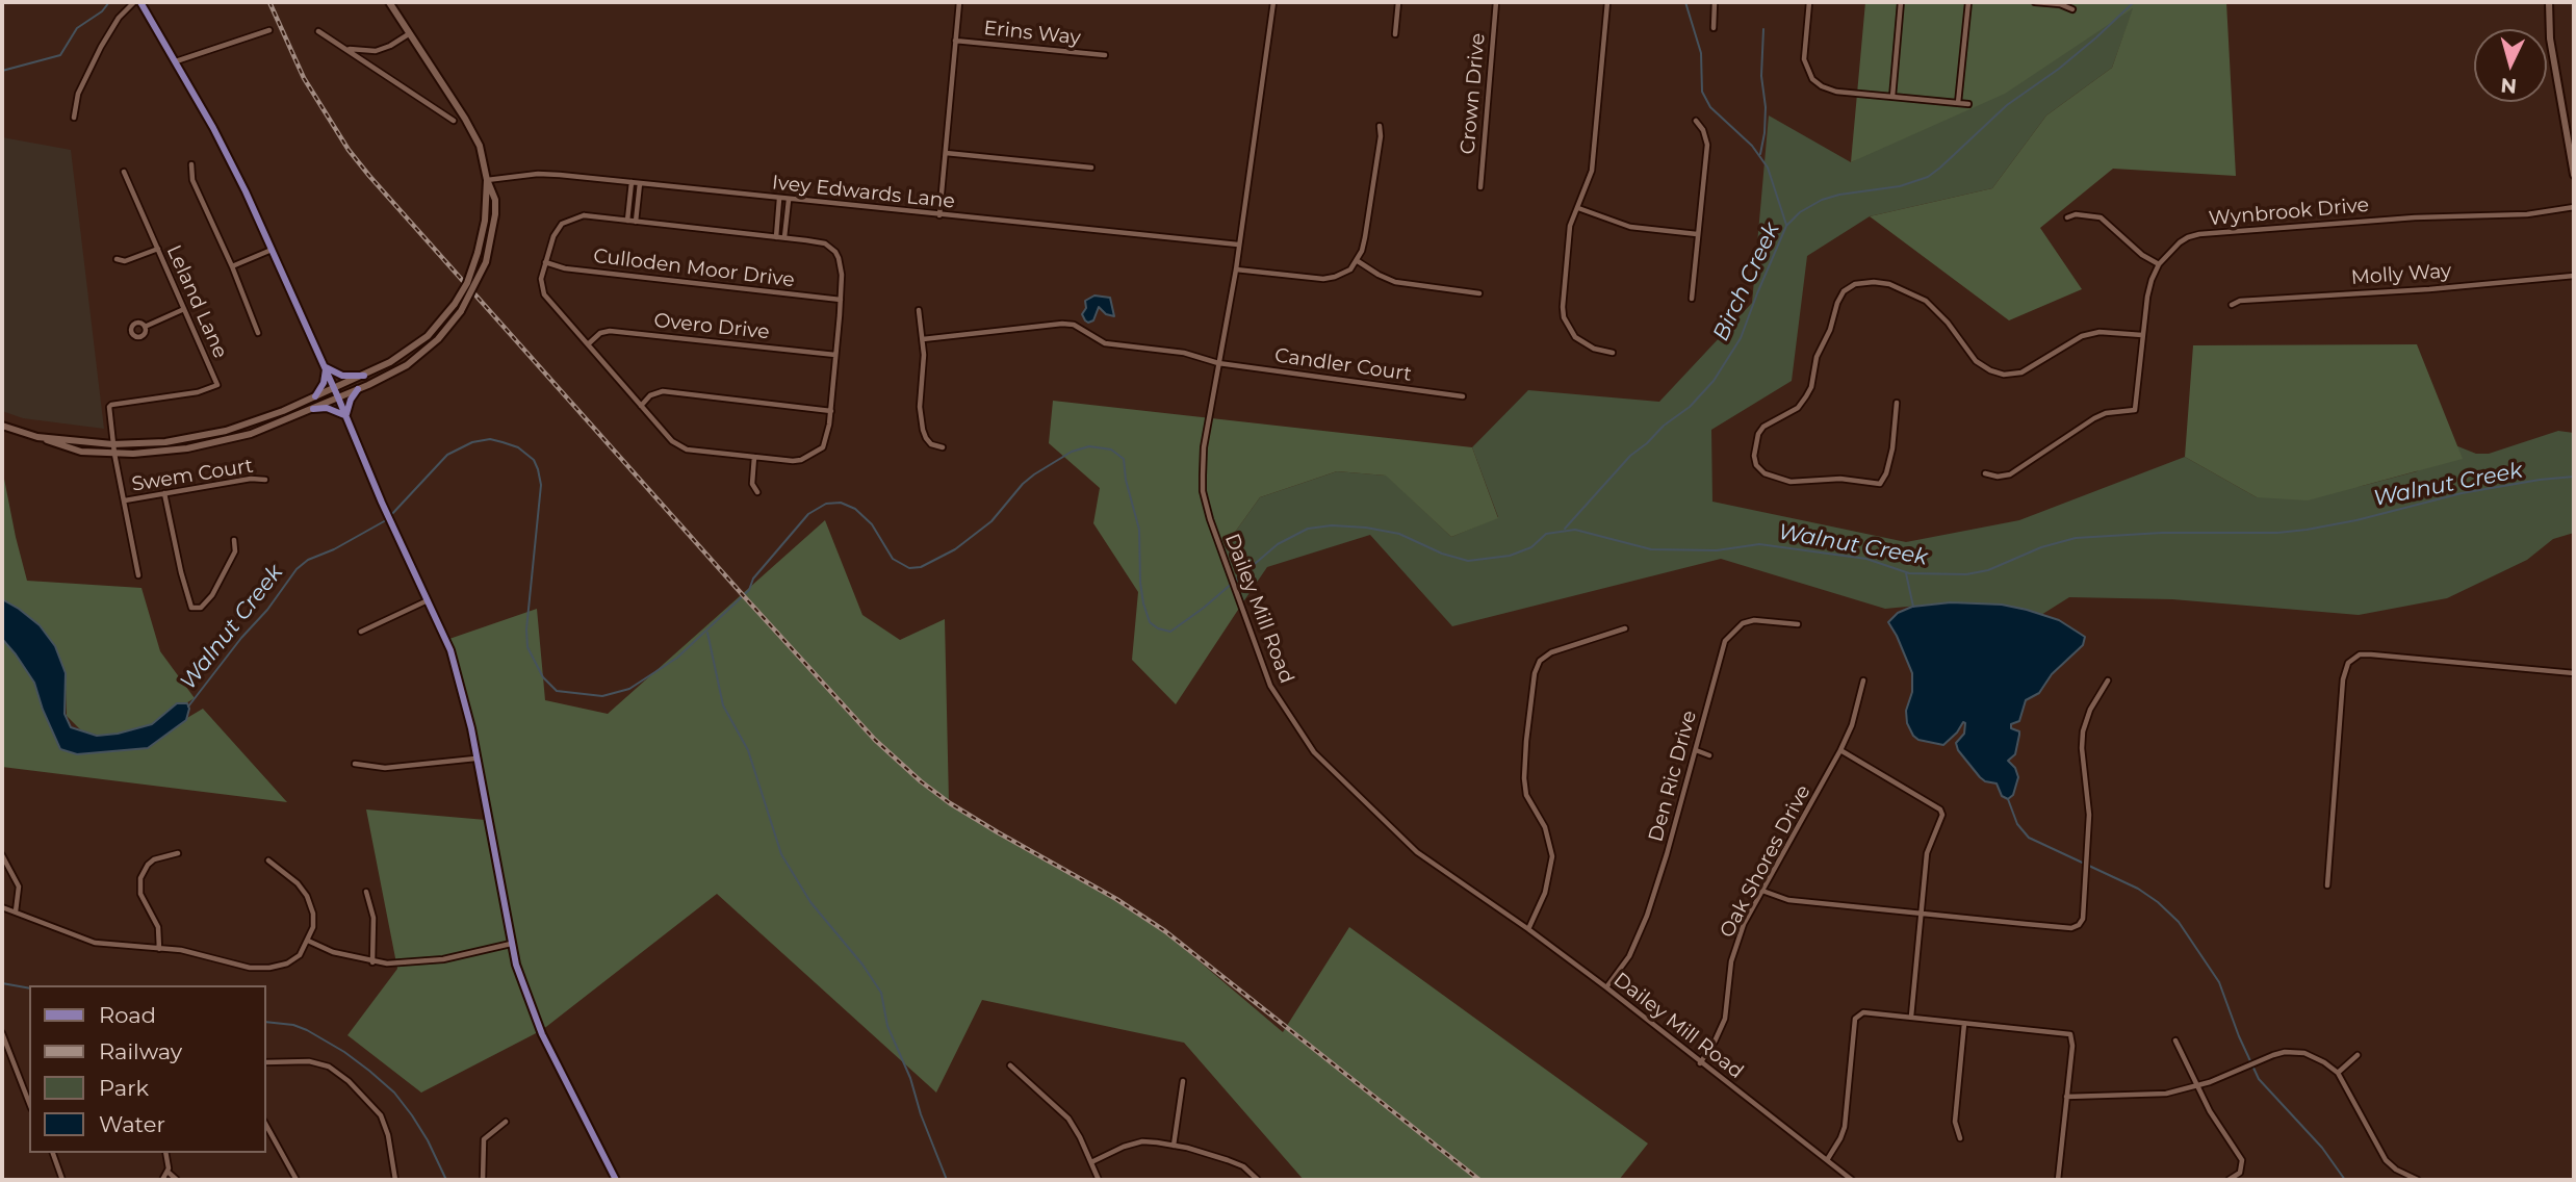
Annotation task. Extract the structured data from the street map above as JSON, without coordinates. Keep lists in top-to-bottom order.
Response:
{
  "streets": {
    "street": [
      "Erins Way",
      "Crown Drive",
      "Ivey Edwards Lane",
      "Wynbrook Drive",
      "Culloden Moor Drive",
      "Molly Way",
      "Leland Lane",
      "Overo Drive",
      "Candler Court",
      "Swem Court",
      "Dailey Mill Road",
      "Den Ric Drive",
      "Oak Shores Drive"
    ]
  },
  "crossings": [
    ["Ivey Edwards Lane", "Dailey Mill Road"],
    ["Candler Court", "Dailey Mill Road"],
    ["Dailey Mill Road", "Den Ric Drive"],
    ["Dailey Mill Road", "Oak Shores Drive"]
  ],
  "water": ["Birch Creek", "Walnut Creek"],
  "legend": [
    "Road",
    "Railway",
    "Park",
    "Water"
  ],
  "north": "bottom"
}
